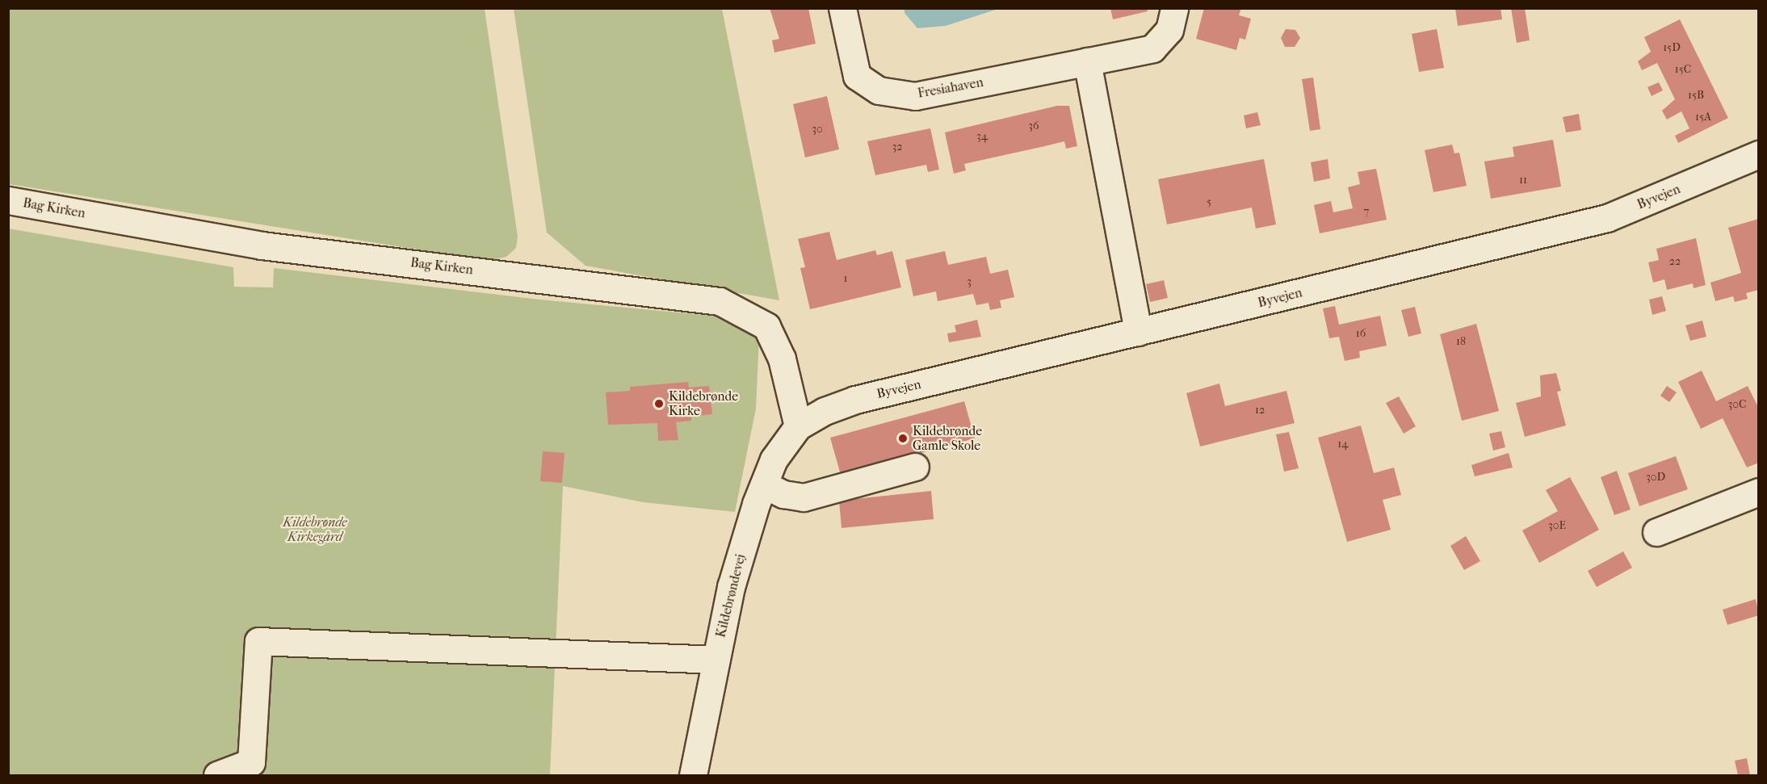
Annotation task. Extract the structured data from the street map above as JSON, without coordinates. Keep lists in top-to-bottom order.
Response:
{
  "streets": {
    "street": [
      "Fresiahaven",
      "Byvejen",
      "Bag Kirken",
      "Kildebrøndevej"
    ]
  },
  "crossings": [
    ["Byvejen", "Bag Kirken"],
    ["Byvejen", "Kildebrøndevej"],
    ["Bag Kirken", "Kildebrøndevej"]
  ],
  "parks": ["Kildebrønde Kirkegård"],
  "places": ["Kildebrønde Kirke", "Kildebrønde Gamle Skole"],
  "house_numbers": [
    "15D",
    "15C",
    "15B",
    "15A",
    "36",
    "30",
    "34",
    "32",
    "11",
    "5",
    "7",
    "22",
    "1",
    "3",
    "16",
    "18",
    "30C",
    "12",
    "14",
    "30D",
    "30E"
  ]
}
